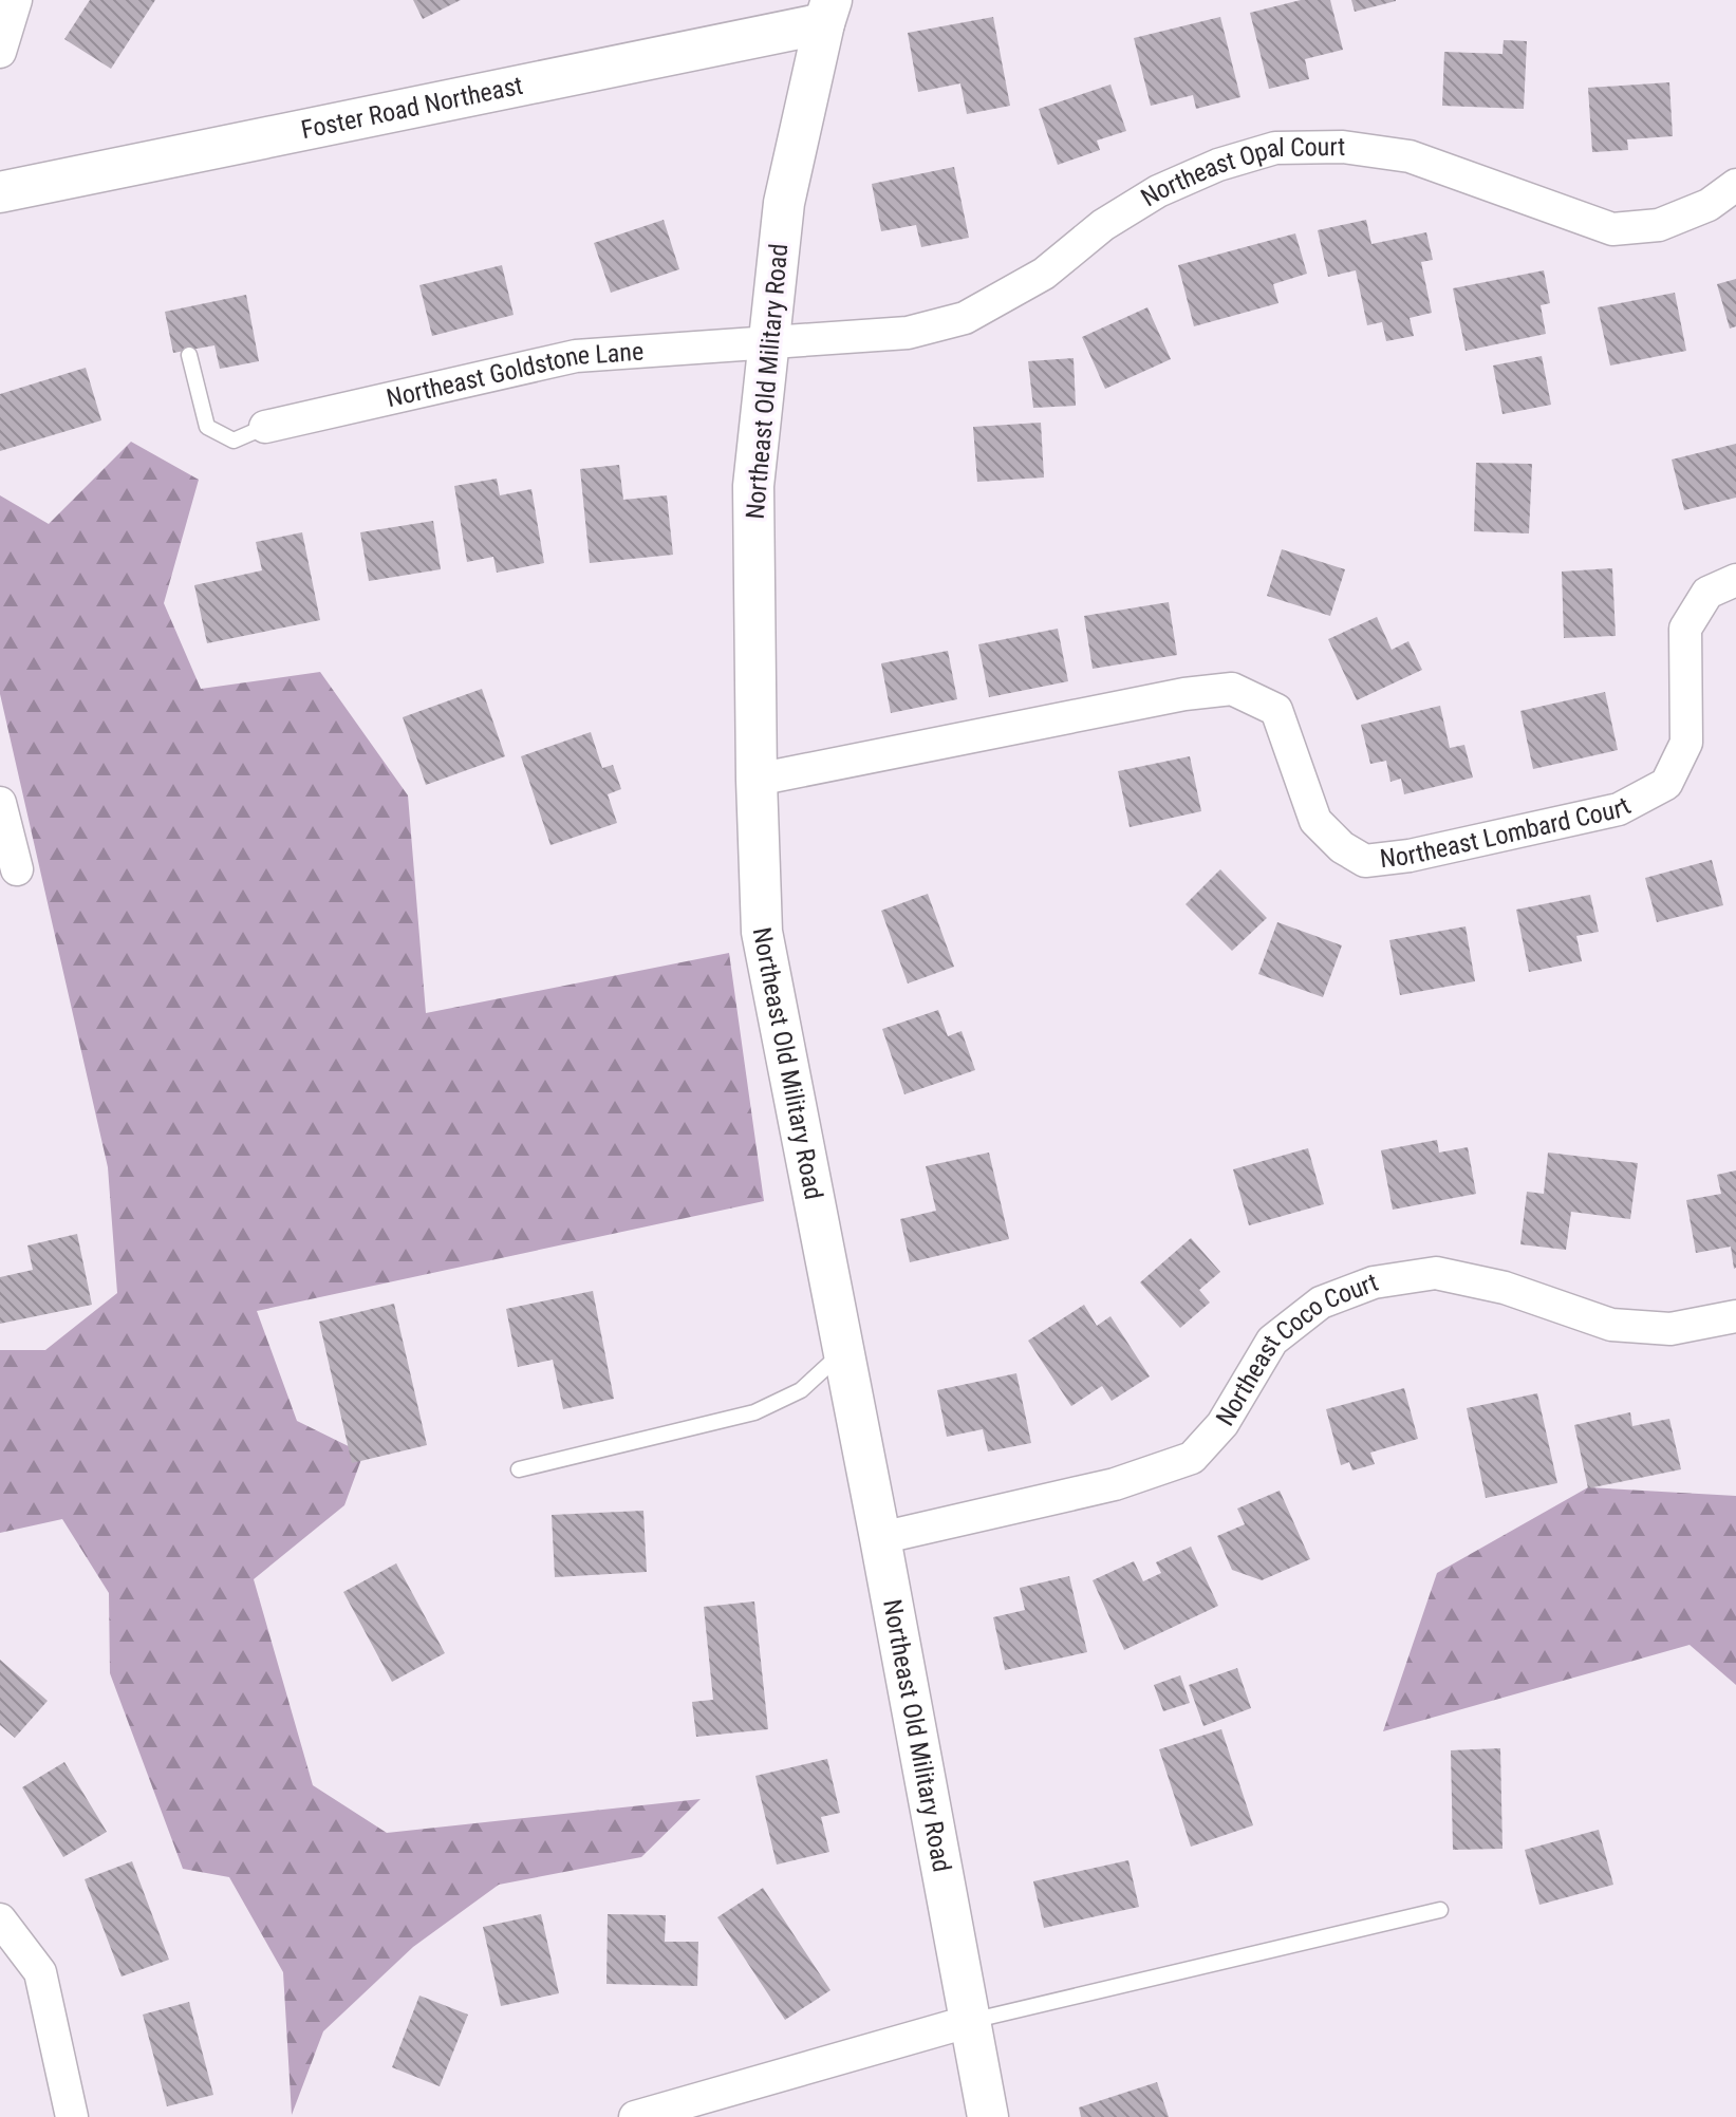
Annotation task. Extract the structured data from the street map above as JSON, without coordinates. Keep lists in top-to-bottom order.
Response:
{
  "streets": {
    "street": [
      "Foster Road Northeast",
      "Northeast Opal Court",
      "Northeast Goldstone Lane",
      "Northeast Old Military Road",
      "Northeast Lombard Court",
      "Northeast Coco Court"
    ]
  },
  "crossings": [
    ["Foster Road Northeast", "Northeast Old Military Road"],
    ["Northeast Opal Court", "Northeast Goldstone Lane"],
    ["Northeast Opal Court", "Northeast Old Military Road"],
    ["Northeast Goldstone Lane", "Northeast Old Military Road"],
    ["Northeast Old Military Road", "Northeast Lombard Court"],
    ["Northeast Old Military Road", "Northeast Coco Court"]
  ]
}
